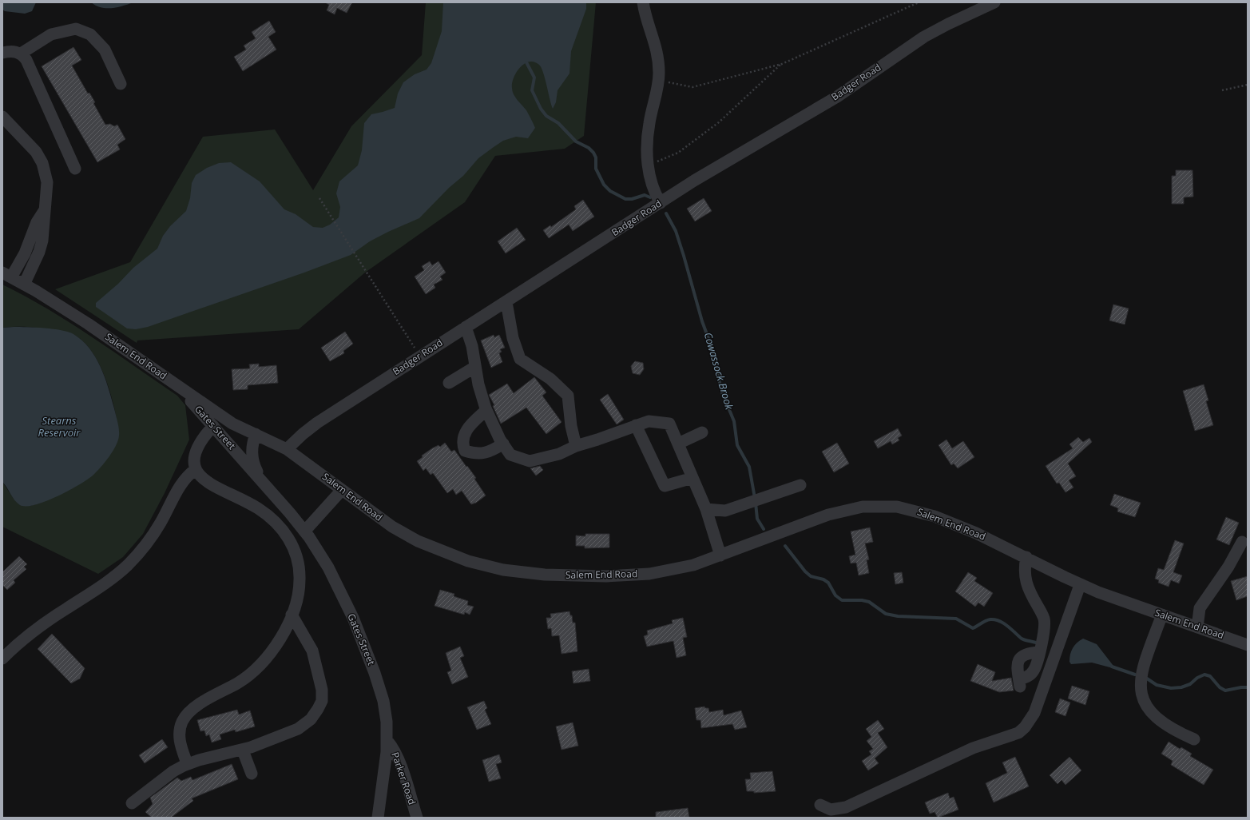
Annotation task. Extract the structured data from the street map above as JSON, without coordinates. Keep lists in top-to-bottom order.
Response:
{
  "streets": {
    "street": [
      "Badger Road",
      "Salem End Road",
      "Gates Street",
      "Parker Road"
    ]
  },
  "crossings": [
    ["Badger Road", "Salem End Road"],
    ["Salem End Road", "Gates Street"],
    ["Gates Street", "Parker Road"]
  ],
  "water": ["Cowassock Brook", "Stearns Reservoir"]
}
